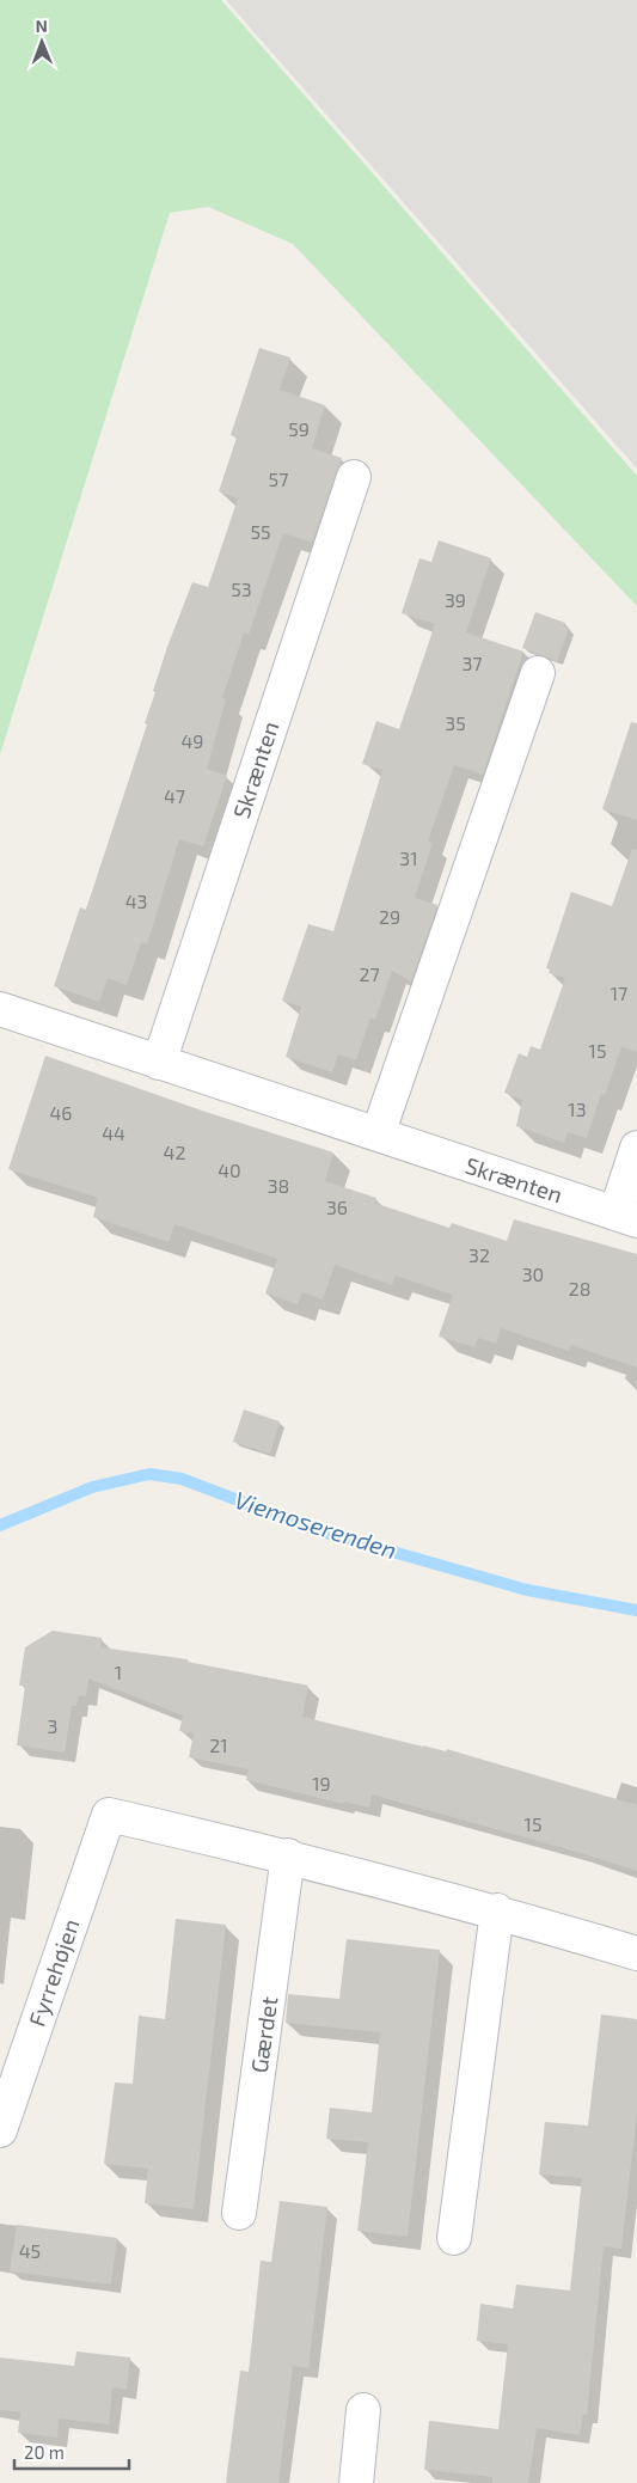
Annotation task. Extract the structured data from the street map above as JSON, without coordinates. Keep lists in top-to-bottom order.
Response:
{
  "streets": {
    "street": ["Skrænten", "Fyrrehøjen", "Gærdet"]
  },
  "crossings": [
    ["Fyrrehøjen", "Gærdet"]
  ],
  "water": ["Viemoserenden"],
  "house_numbers": [
    "59",
    "57",
    "55",
    "53",
    "39",
    "37",
    "35",
    "49",
    "47",
    "31",
    "43",
    "29",
    "27",
    "17",
    "15",
    "13",
    "46",
    "44",
    "42",
    "40",
    "38",
    "36",
    "32",
    "30",
    "28",
    "1",
    "3",
    "21",
    "19",
    "15",
    "45"
  ],
  "scale_bar": "20 m",
  "north": "top"
}
